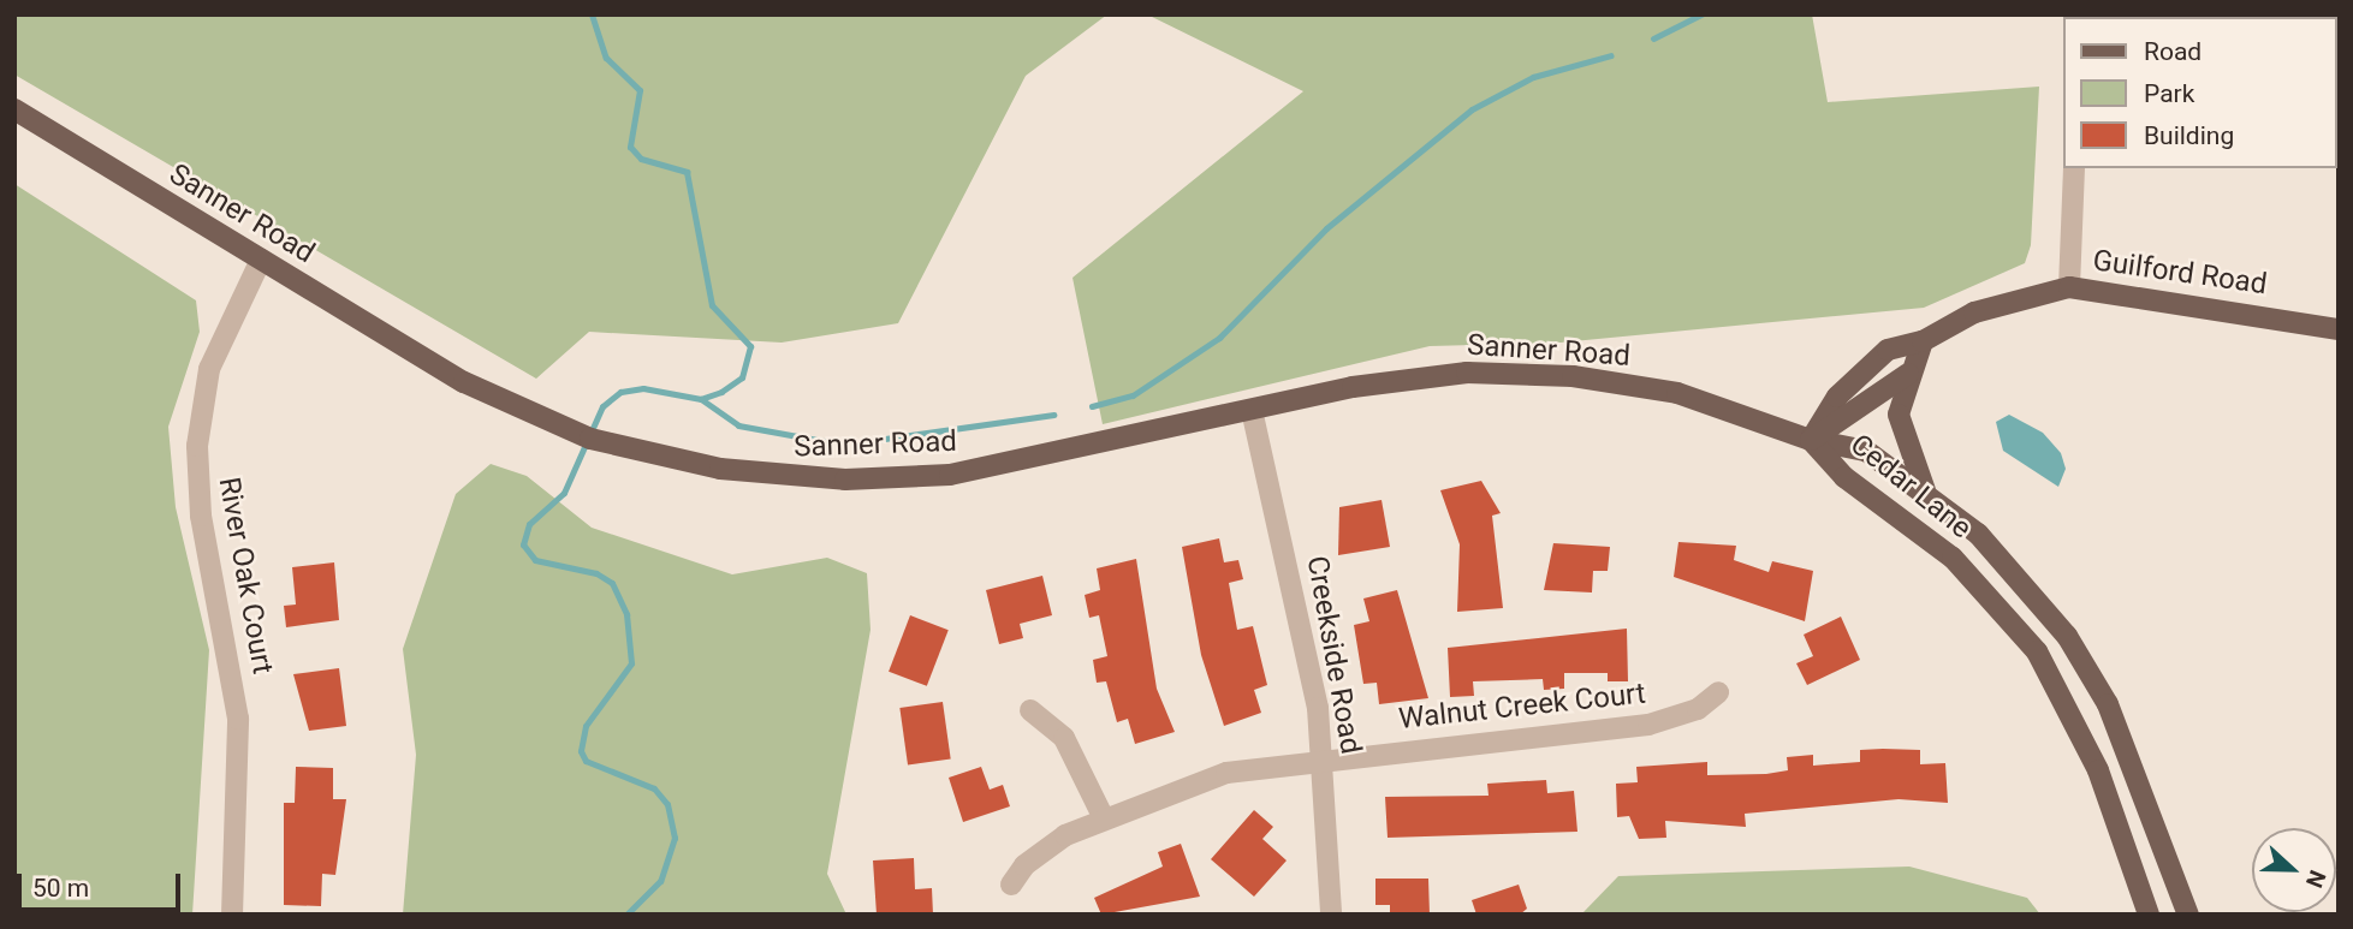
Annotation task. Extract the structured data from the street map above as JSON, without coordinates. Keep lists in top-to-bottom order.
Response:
{
  "streets": {
    "main road": ["Sanner Road", "Guilford Road", "Cedar Lane"],
    "street": ["River Oak Court", "Creekside Road", "Walnut Creek Court"]
  },
  "crossings": [
    ["Sanner Road", "Guilford Road"],
    ["Sanner Road", "Cedar Lane"],
    ["Sanner Road", "River Oak Court"],
    ["Sanner Road", "Creekside Road"],
    ["Guilford Road", "Cedar Lane"],
    ["Creekside Road", "Walnut Creek Court"]
  ],
  "legend": ["Road", "Park", "Building"],
  "scale_bar": "50 m",
  "north": "right"
}
